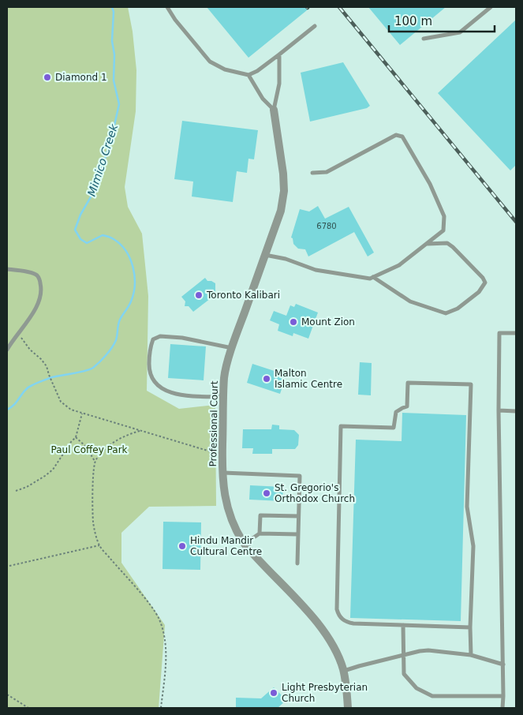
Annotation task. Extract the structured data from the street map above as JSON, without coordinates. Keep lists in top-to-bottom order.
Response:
{
  "streets": {
    "street": ["Professional Court"]
  },
  "water": ["Mimico Creek"],
  "parks": ["Paul Coffey Park"],
  "places": [
    "Diamond 1",
    "Toronto Kalibari",
    "Mount Zion",
    "Malton Islamic Centre",
    "St. Gregorio's Orthodox Church",
    "Hindu Mandir Cultural Centre",
    "Light Presbyterian Church"
  ],
  "house_numbers": ["6780"],
  "scale_bar": "100 m"
}
